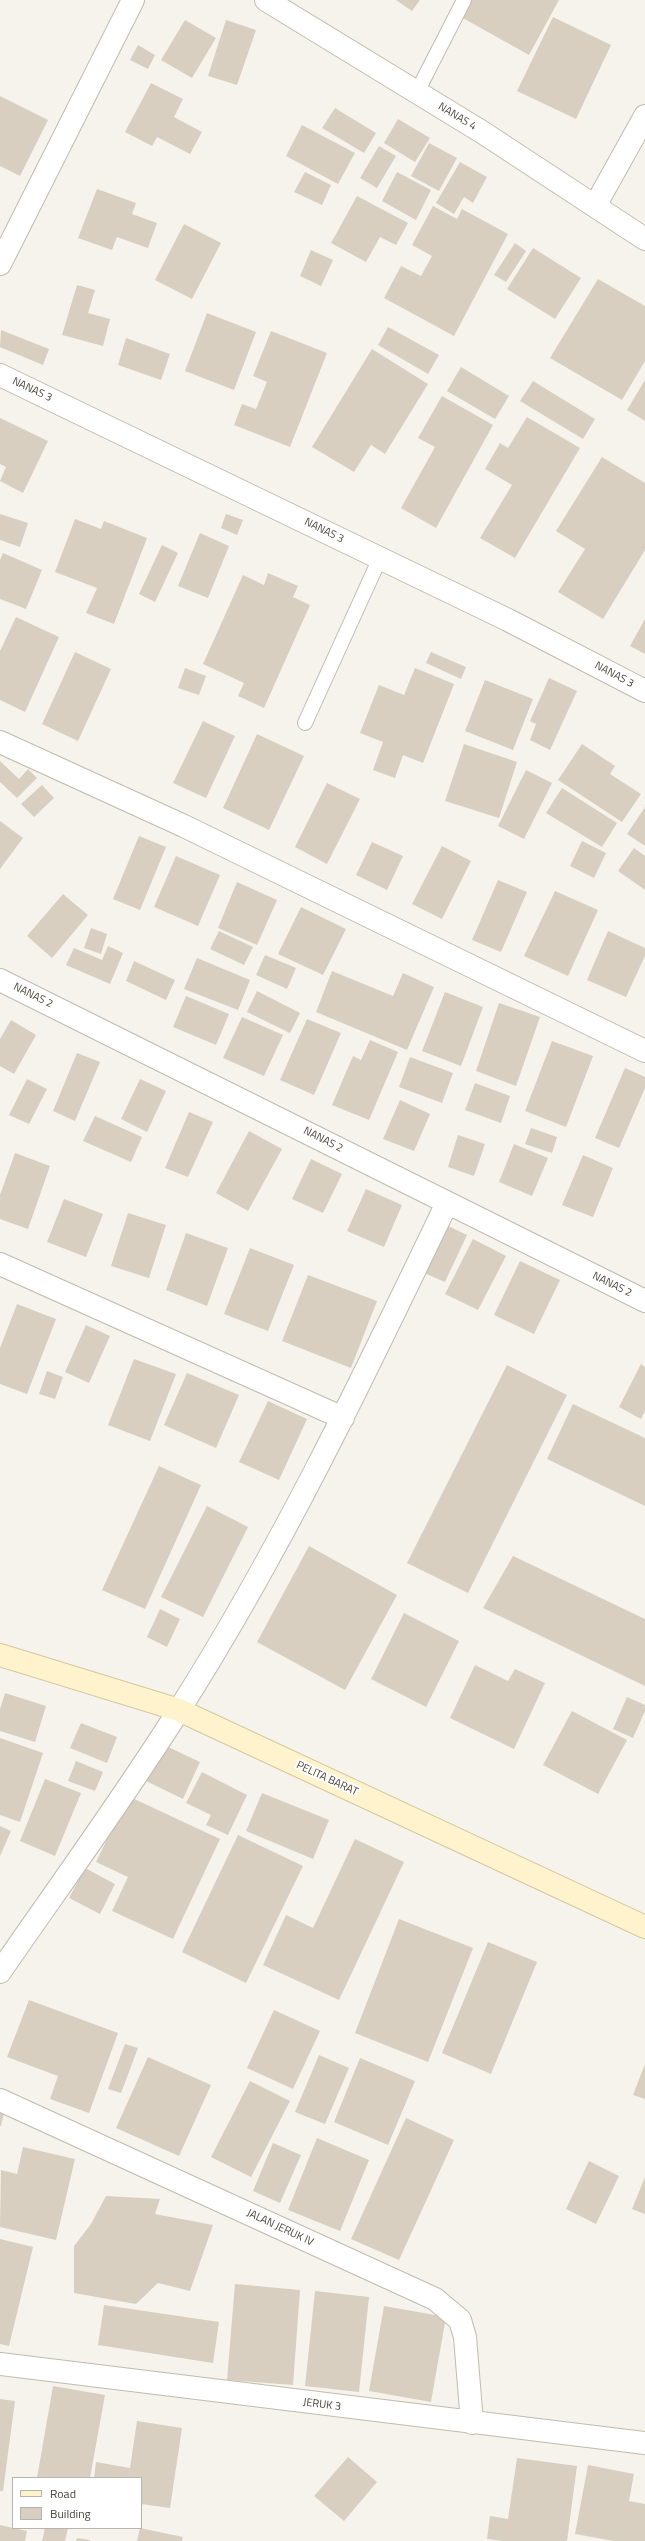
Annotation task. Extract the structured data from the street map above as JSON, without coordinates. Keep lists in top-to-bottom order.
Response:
{
  "streets": {
    "street": [
      "NANAS 4",
      "NANAS 3",
      "NANAS 2",
      "PELITA BARAT",
      "JALAN JERUK IV",
      "JERUK 3"
    ]
  },
  "crossings": [
    ["JALAN JERUK IV", "JERUK 3"]
  ],
  "legend": ["Road", "Building"]
}
